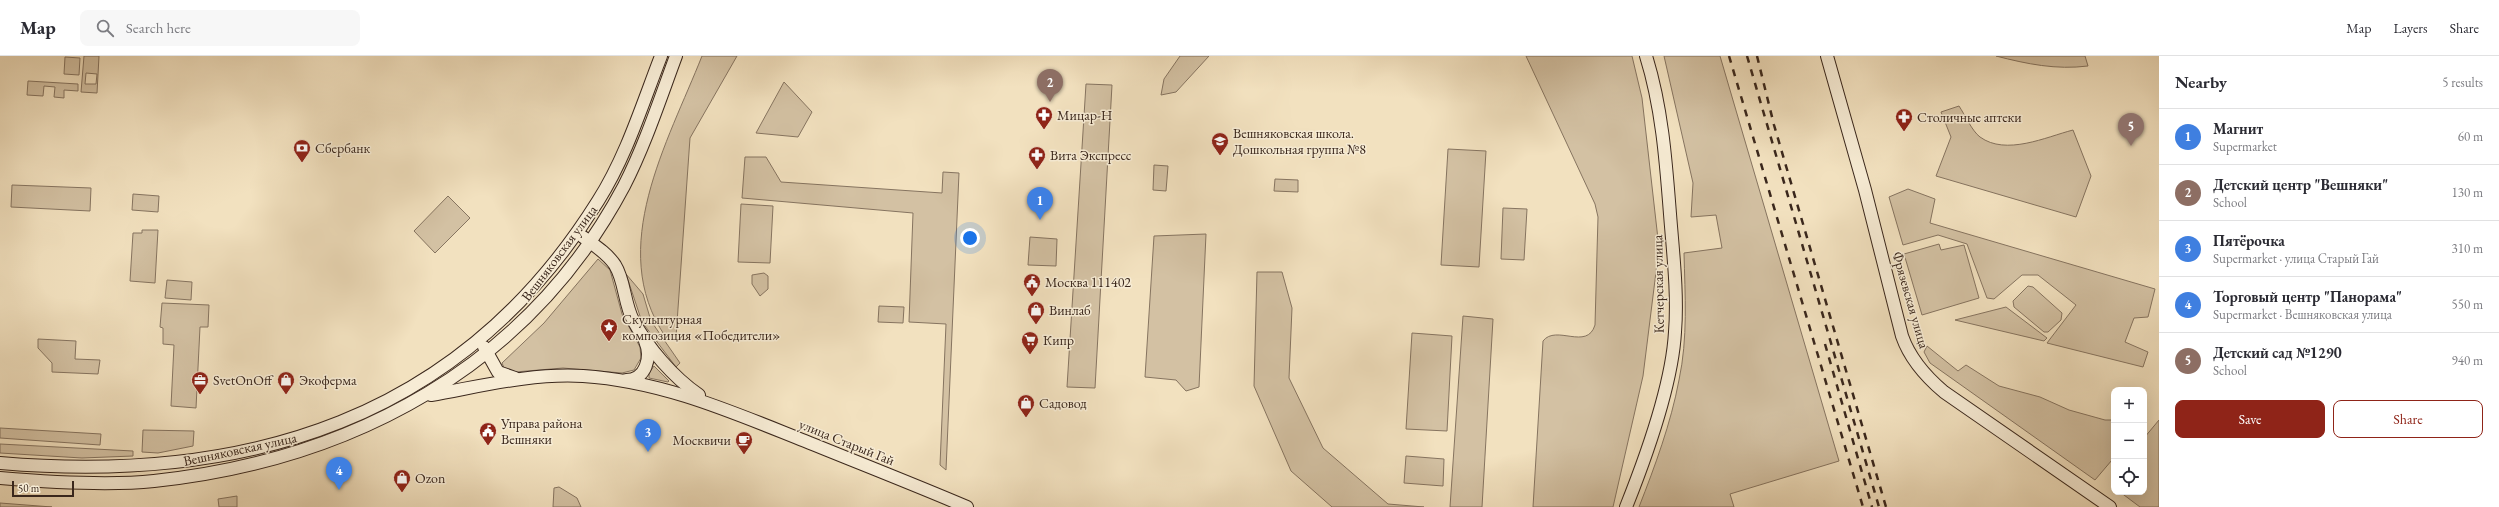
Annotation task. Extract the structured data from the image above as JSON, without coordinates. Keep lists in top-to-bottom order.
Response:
{
  "streets": {
    "main road": [
      "Вешняковская улица",
      "Кетчерская улица",
      "Фрязевская улица",
      "улица Старый Гай"
    ]
  },
  "crossings": [
    ["Вешняковская улица", "улица Старый Гай"]
  ],
  "places": {
    "pharmacy": ["Мицар-Н", "Столичные аптеки", "Вита Экспресс"],
    "school or university": ["Вешняковская школа. Дошкольная группа №8"],
    "bank": ["Сбербанк"],
    "public building": ["Москва 111402", "Управа района Вешняки"],
    "shop": [
      "Винлаб",
      "Экоферма",
      "Садовод",
      "Ozon"
    ],
    "place": ["Скульптурная композиция «Победители»"],
    "supermarket": ["Кипр"],
    "office": ["SvetOnOff"],
    "cafe": ["Москвичи"]
  },
  "scale_bar": "50 m",
  "page": {
    "header": "Map",
    "search": "Search here",
    "nav": ["Map", "Layers", "Share"],
    "heading": ["Nearby", "5 results"],
    "pins": [
      "2",
      "5",
      "1",
      "3",
      "4"
    ],
    "list": [
      {
        "mark": "1",
        "name": "Магнит",
        "note": "Supermarket",
        "value": "60 m"
      },
      {
        "mark": "2",
        "name": "Детский центр \"Вешняки\"",
        "note": "School",
        "value": "130 m"
      },
      {
        "mark": "3",
        "name": "Пятёрочка",
        "note": "Supermarket · улица Старый Гай",
        "value": "310 m"
      },
      {
        "mark": "4",
        "name": "Торговый центр \"Панорама\"",
        "note": "Supermarket · Вешняковская улица",
        "value": "550 m"
      },
      {
        "mark": "5",
        "name": "Детский сад №1290",
        "note": "School",
        "value": "940 m"
      }
    ],
    "map_buttons": ["+", "−"],
    "buttons": ["Save", "Share"],
    "scale": "50 m"
  }
}
